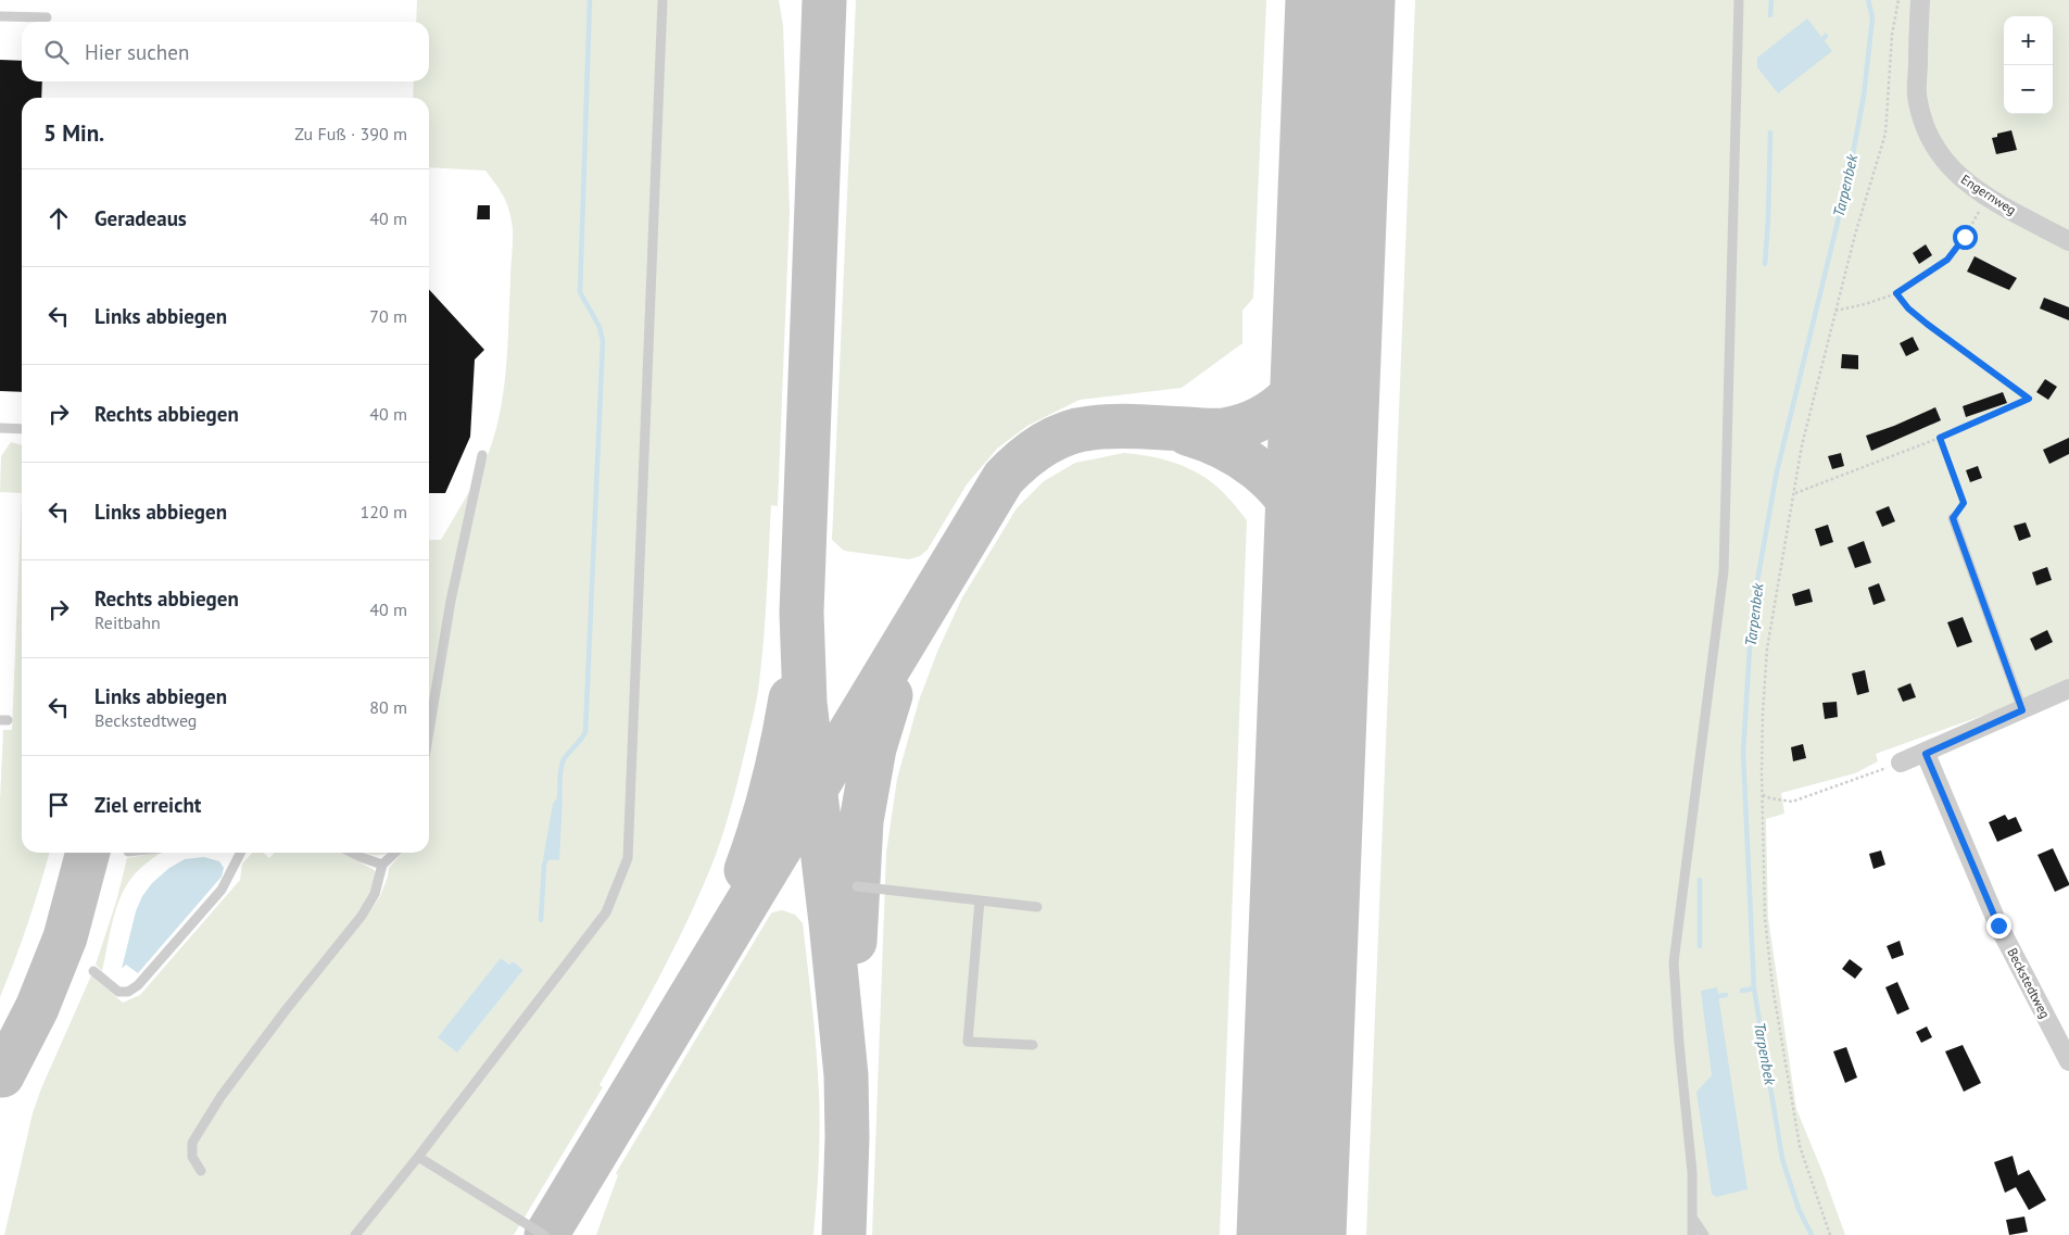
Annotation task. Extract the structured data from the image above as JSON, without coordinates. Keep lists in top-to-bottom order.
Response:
{
  "streets": {
    "street": ["Engernweg", "Beckstedtweg"]
  },
  "water": ["Tarpenbek"],
  "page": {
    "map_buttons": ["+", "−"],
    "search": "Hier suchen",
    "heading": ["5 Min.", "Zu Fuß · 390 m"],
    "list": [
      ["Geradeaus", "40 m"],
      ["Links abbiegen", "70 m"],
      ["Rechts abbiegen", "40 m"],
      ["Links abbiegen", "120 m"],
      ["Rechts abbiegen", "Reitbahn", "40 m"],
      ["Links abbiegen", "Beckstedtweg", "80 m"],
      "Ziel erreicht"
    ]
  }
}
